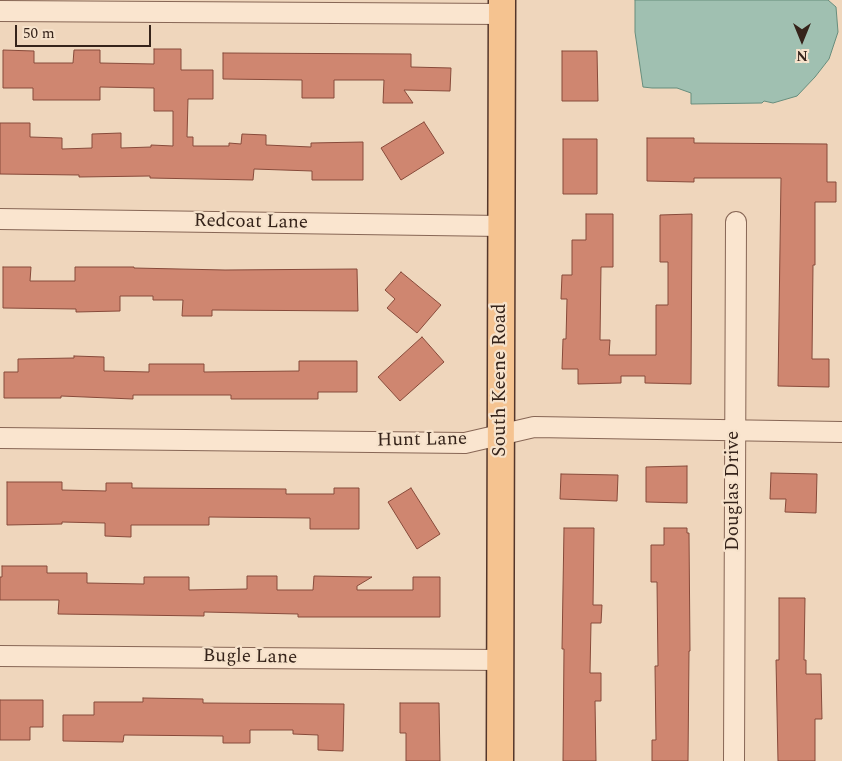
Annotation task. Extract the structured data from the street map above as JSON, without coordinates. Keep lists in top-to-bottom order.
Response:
{
  "streets": {
    "main road": ["South Keene Road"],
    "street": [
      "Redcoat Lane",
      "Hunt Lane",
      "Douglas Drive",
      "Bugle Lane"
    ]
  },
  "crossings": [
    ["Redcoat Lane", "South Keene Road"],
    ["South Keene Road", "Hunt Lane"],
    ["South Keene Road", "Bugle Lane"],
    ["Hunt Lane", "Douglas Drive"]
  ],
  "scale_bar": "50 m",
  "north": "bottom"
}
